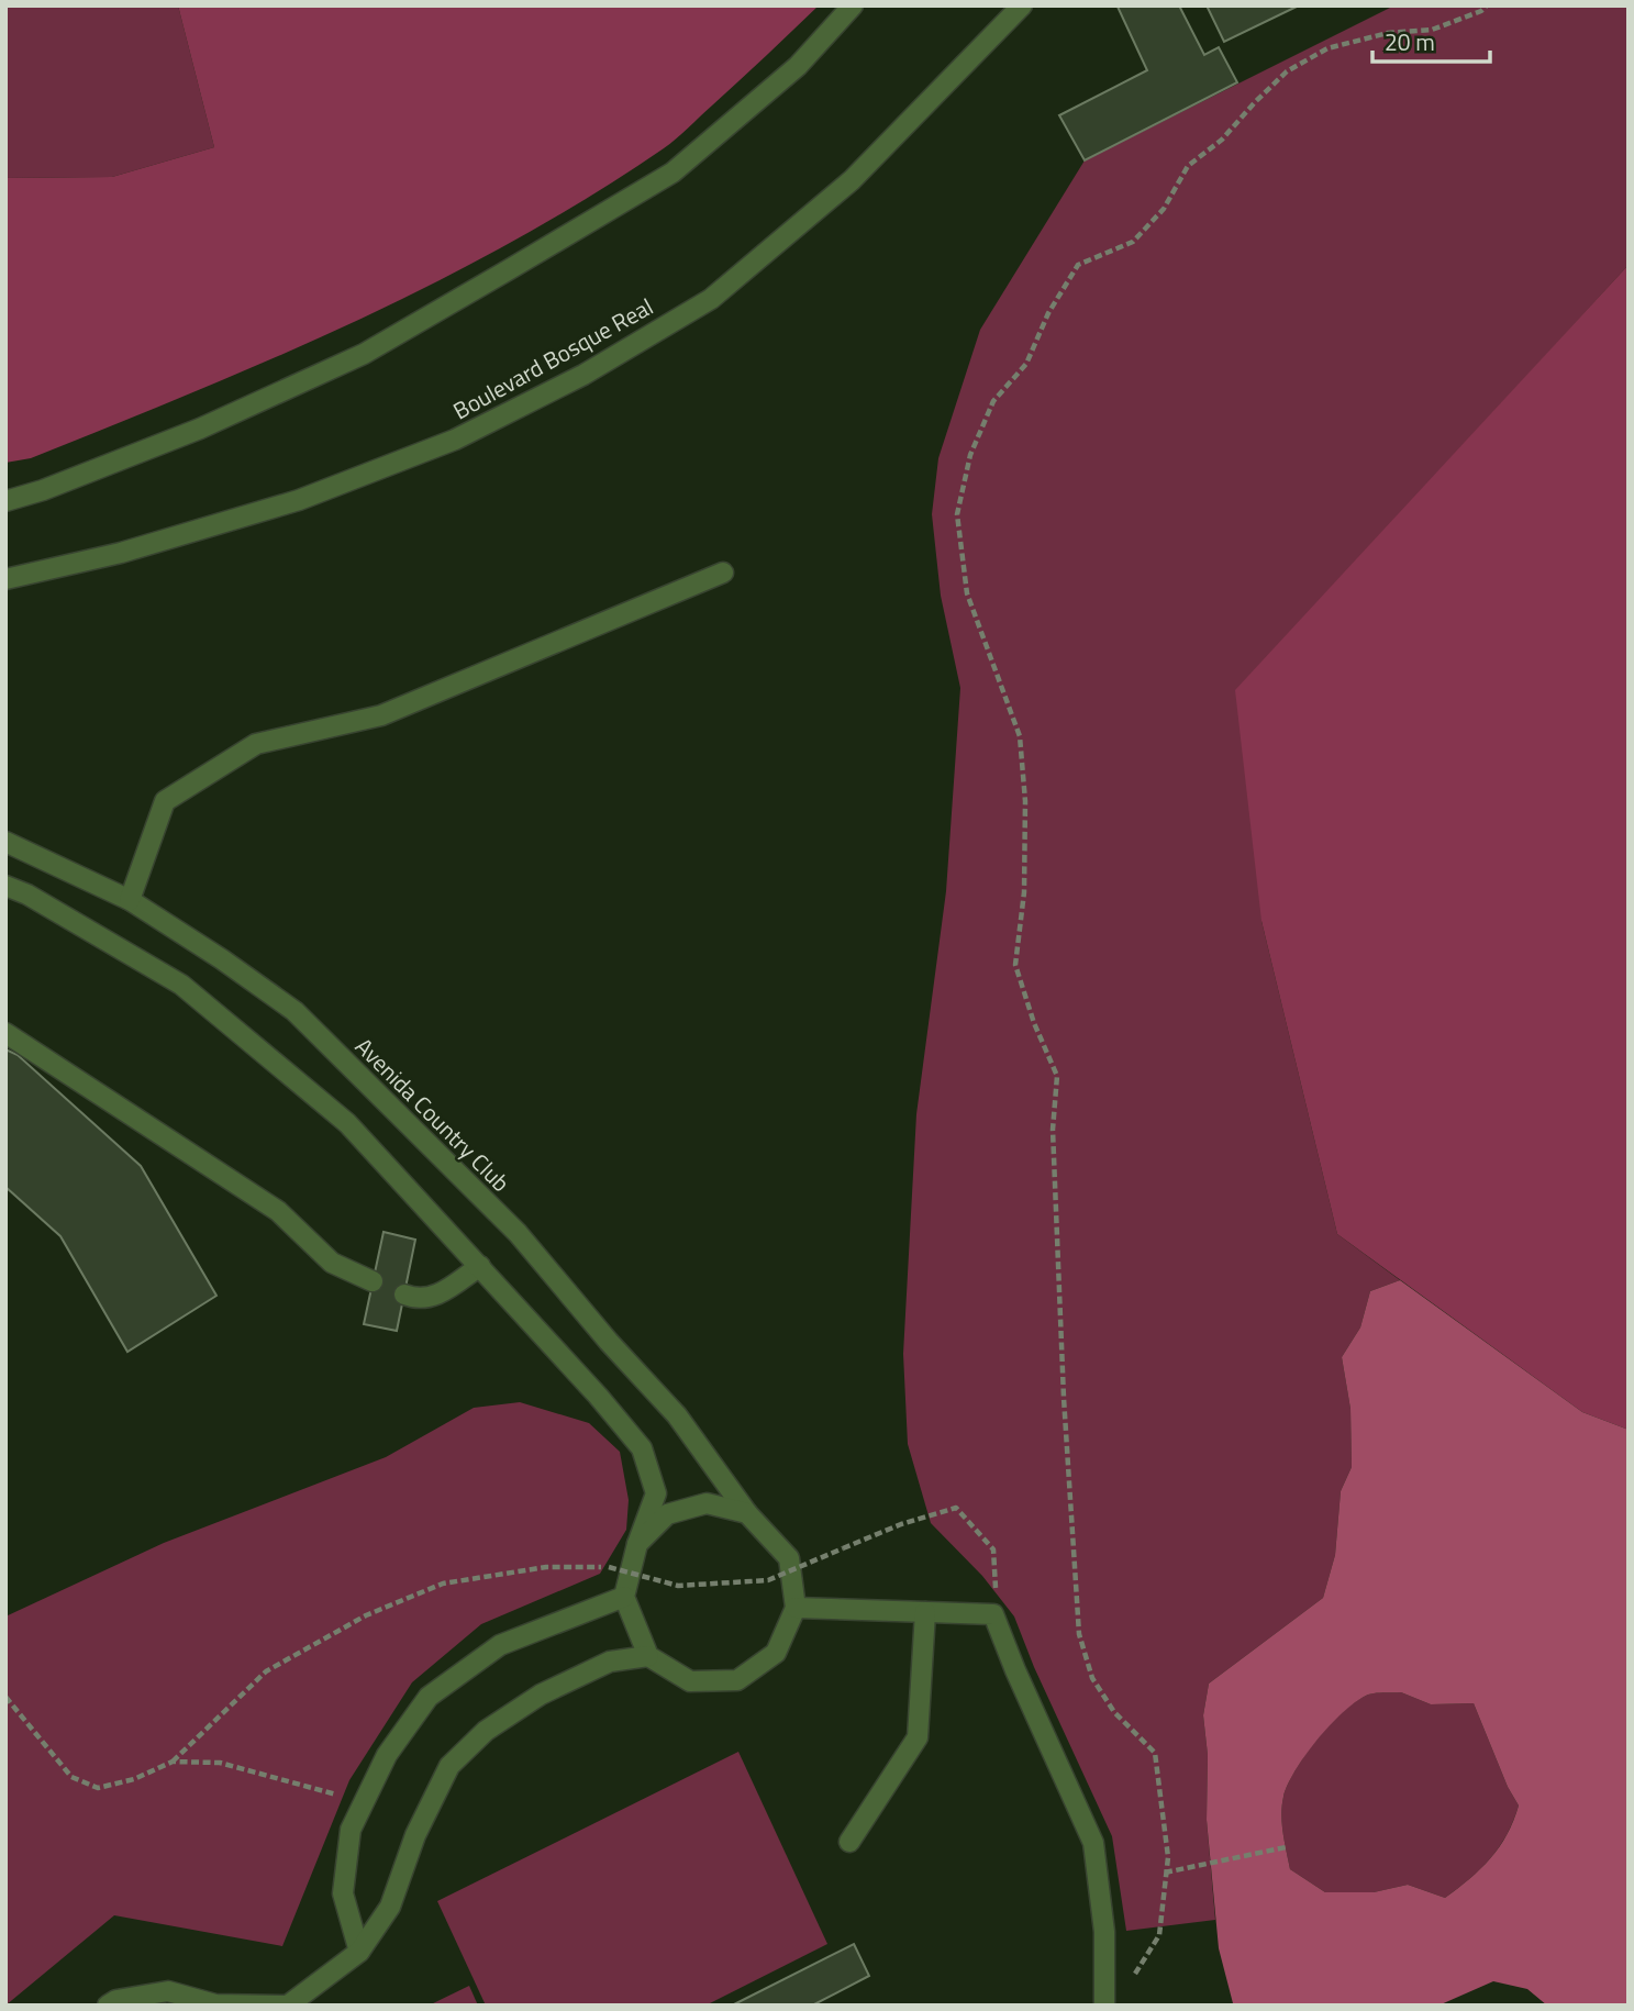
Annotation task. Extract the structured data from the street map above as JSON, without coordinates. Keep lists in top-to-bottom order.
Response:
{
  "streets": {
    "street": ["Boulevard Bosque Real", "Avenida Country Club"]
  },
  "scale_bar": "20 m"
}
